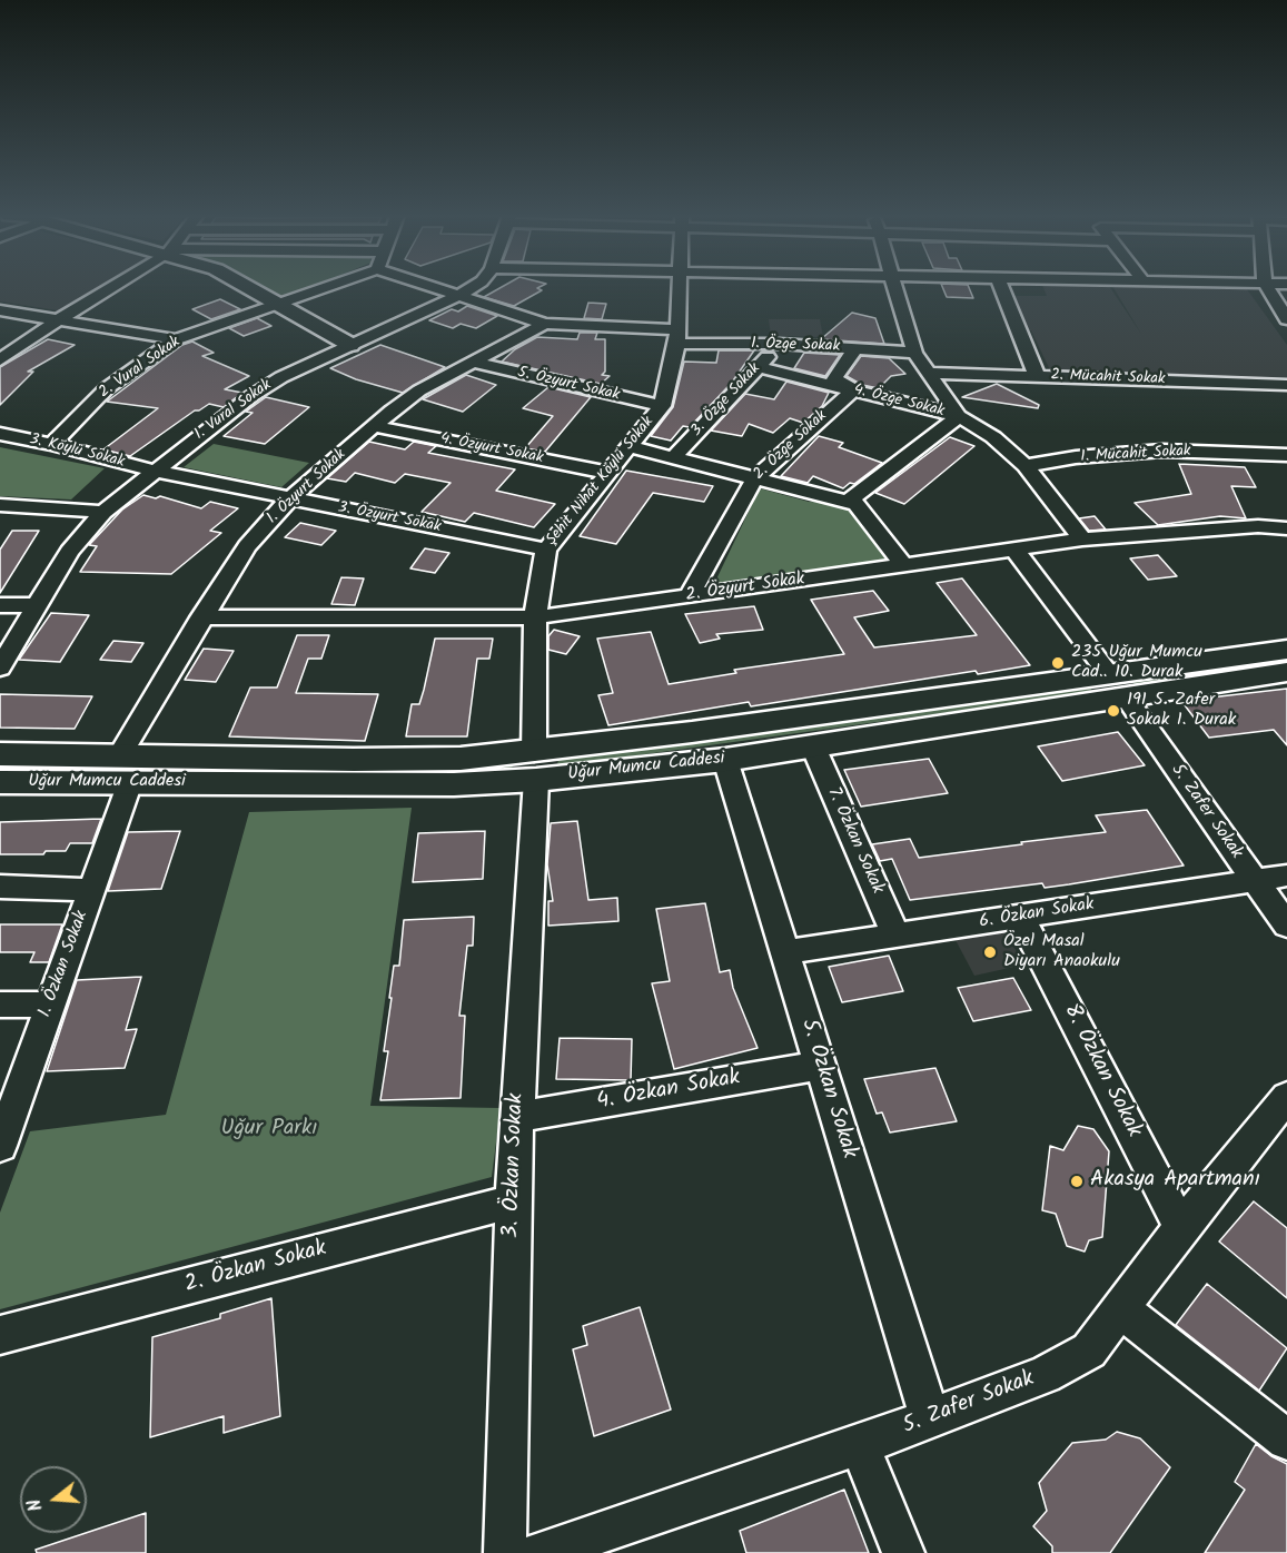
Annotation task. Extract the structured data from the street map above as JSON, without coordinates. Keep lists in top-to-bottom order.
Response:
{
  "streets": {
    "street": [
      "1. Özge Sokak",
      "2. Vural Sokak",
      "2. Mücahit Sokak",
      "5. Özyurt Sokak",
      "3. Özge Sokak",
      "4. Özge Sokak",
      "1. Vural Sokak",
      "2. Özge Sokak",
      "4. Özyurt Sokak",
      "3. Köylü Sokak",
      "1. Mücahit Sokak",
      "Şehit Nihat Köylü Sokak",
      "1. Özyurt Sokak",
      "3. Özyurt Sokak",
      "2. Özyurt Sokak",
      "Uğur Mumcu Caddesi",
      "5. Zafer Sokak",
      "7. Özkan Sokak",
      "6. Özkan Sokak",
      "1. Özkan Sokak",
      "8. Özkan Sokak",
      "5. Özkan Sokak",
      "4. Özkan Sokak",
      "3. Özkan Sokak",
      "2. Özkan Sokak"
    ]
  },
  "crossings": [
    ["1. Özge Sokak", "3. Özge Sokak"],
    ["1. Özge Sokak", "Şehit Nihat Köylü Sokak"],
    ["1. Özge Sokak", "1. Özyurt Sokak"],
    ["2. Vural Sokak", "3. Köylü Sokak"],
    ["5. Özyurt Sokak", "Şehit Nihat Köylü Sokak"],
    ["5. Özyurt Sokak", "1. Özyurt Sokak"],
    ["3. Özge Sokak", "4. Özge Sokak"],
    ["4. Özge Sokak", "2. Özge Sokak"],
    ["4. Özge Sokak", "1. Mücahit Sokak"],
    ["4. Özge Sokak", "2. Özyurt Sokak"],
    ["1. Vural Sokak", "3. Köylü Sokak"],
    ["1. Vural Sokak", "3. Özyurt Sokak"],
    ["2. Özge Sokak", "2. Özyurt Sokak"],
    ["4. Özyurt Sokak", "Şehit Nihat Köylü Sokak"],
    ["4. Özyurt Sokak", "1. Özyurt Sokak"],
    ["3. Köylü Sokak", "3. Özyurt Sokak"],
    ["Şehit Nihat Köylü Sokak", "3. Özyurt Sokak"],
    ["Şehit Nihat Köylü Sokak", "2. Özyurt Sokak"],
    ["Şehit Nihat Köylü Sokak", "Uğur Mumcu Caddesi"],
    ["Şehit Nihat Köylü Sokak", "3. Özkan Sokak"],
    ["1. Özyurt Sokak", "3. Özyurt Sokak"],
    ["1. Özyurt Sokak", "2. Özyurt Sokak"],
    ["1. Özyurt Sokak", "Uğur Mumcu Caddesi"],
    ["1. Özyurt Sokak", "1. Özkan Sokak"],
    ["2. Özyurt Sokak", "5. Zafer Sokak"],
    ["Uğur Mumcu Caddesi", "5. Zafer Sokak"],
    ["Uğur Mumcu Caddesi", "7. Özkan Sokak"],
    ["Uğur Mumcu Caddesi", "1. Özkan Sokak"],
    ["Uğur Mumcu Caddesi", "5. Özkan Sokak"],
    ["Uğur Mumcu Caddesi", "3. Özkan Sokak"],
    ["5. Zafer Sokak", "6. Özkan Sokak"],
    ["5. Zafer Sokak", "8. Özkan Sokak"],
    ["5. Zafer Sokak", "5. Özkan Sokak"],
    ["7. Özkan Sokak", "6. Özkan Sokak"],
    ["6. Özkan Sokak", "8. Özkan Sokak"],
    ["6. Özkan Sokak", "5. Özkan Sokak"],
    ["5. Özkan Sokak", "4. Özkan Sokak"],
    ["4. Özkan Sokak", "3. Özkan Sokak"],
    ["3. Özkan Sokak", "2. Özkan Sokak"]
  ],
  "parks": ["Uğur Parkı"],
  "places": [
    "235 Uğur Mumcu Cad.. 10. Durak",
    "191 5. Zafer Sokak 1. Durak",
    "Özel Masal Diyarı Anaokulu",
    "Akasya Apartmanı"
  ],
  "north": "left"
}
